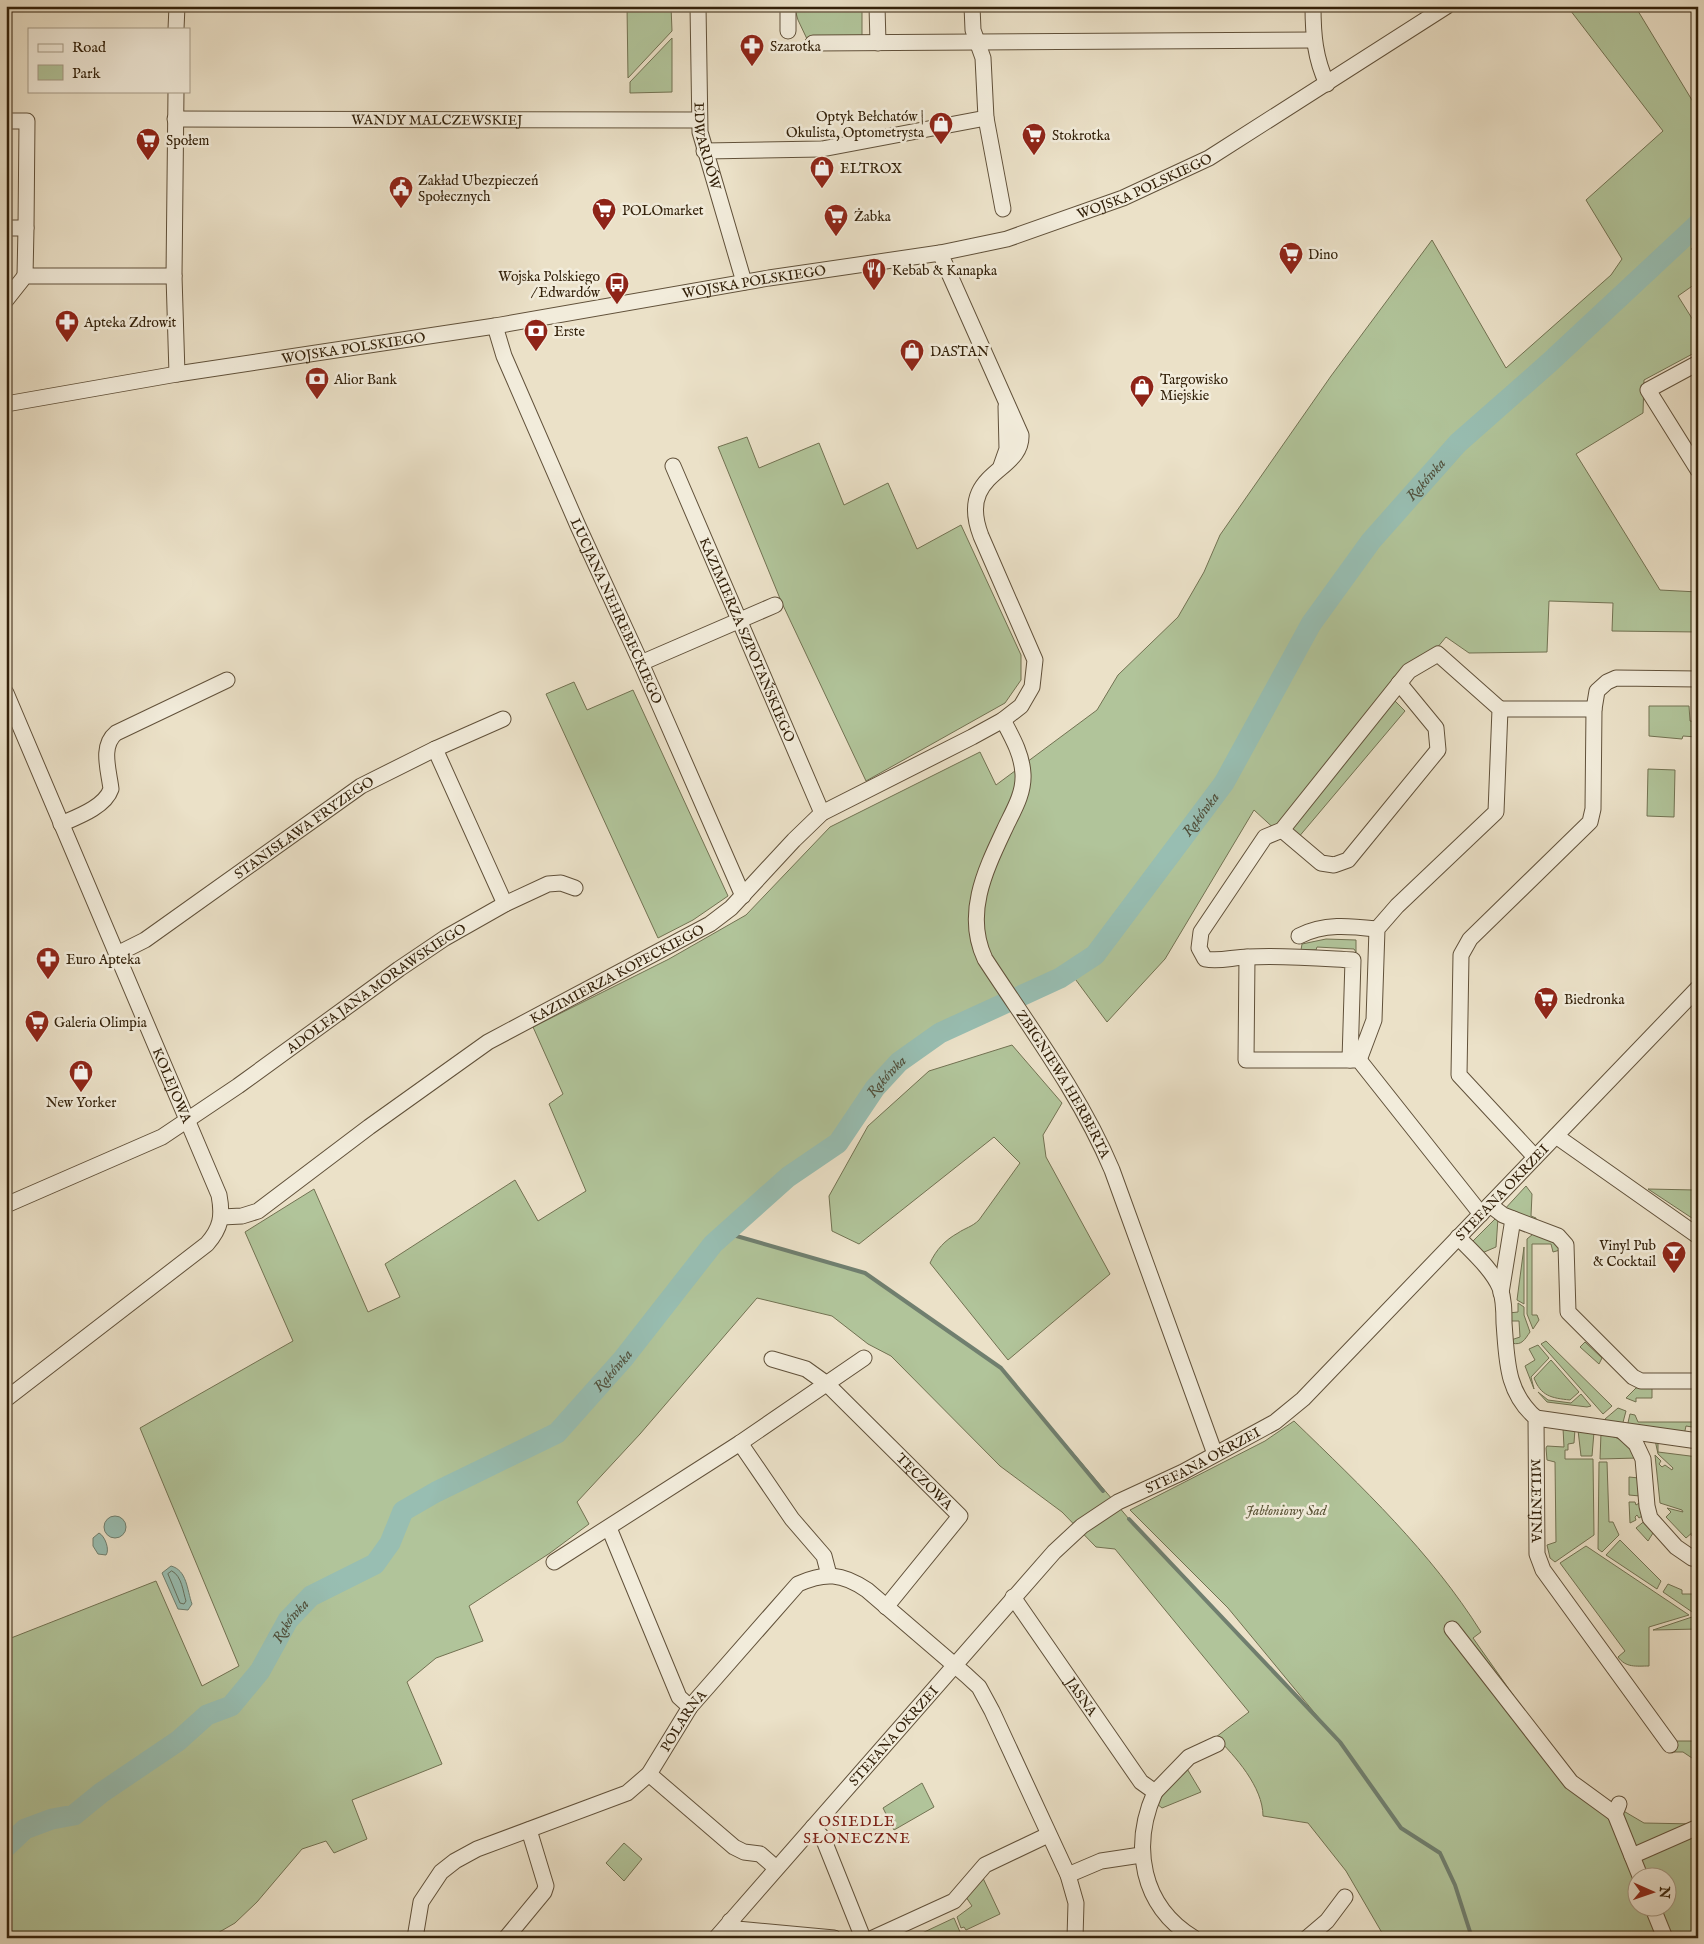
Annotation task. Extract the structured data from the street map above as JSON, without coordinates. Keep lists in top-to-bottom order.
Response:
{
  "streets": {
    "street": [
      "WANDY MALCZEWSKIEJ",
      "EDWARDÓW",
      "WOJSKA POLSKIEGO",
      "LUCJANA NEHREBECKIEGO",
      "KAZIMIERZA SZPOTAŃSKIEGO",
      "STANISŁAWA FRYZEGO",
      "KAZIMIERZA KOPECKIEGO",
      "ADOLFA JANA MORAWSKIEGO",
      "ZBIGNIEWA HERBERTA",
      "KOLEJOWA",
      "STEFANA OKRZEI",
      "TĘCZOWA",
      "MILENIJNA",
      "JASNA",
      "POLARNA"
    ]
  },
  "crossings": [
    ["WANDY MALCZEWSKIEJ", "EDWARDÓW"],
    ["EDWARDÓW", "WOJSKA POLSKIEGO"],
    ["WOJSKA POLSKIEGO", "LUCJANA NEHREBECKIEGO"],
    ["WOJSKA POLSKIEGO", "KAZIMIERZA KOPECKIEGO"],
    ["LUCJANA NEHREBECKIEGO", "KAZIMIERZA KOPECKIEGO"],
    ["KAZIMIERZA SZPOTAŃSKIEGO", "KAZIMIERZA KOPECKIEGO"],
    ["STANISŁAWA FRYZEGO", "KOLEJOWA"],
    ["KAZIMIERZA KOPECKIEGO", "ZBIGNIEWA HERBERTA"],
    ["KAZIMIERZA KOPECKIEGO", "KOLEJOWA"],
    ["ADOLFA JANA MORAWSKIEGO", "KOLEJOWA"],
    ["ZBIGNIEWA HERBERTA", "STEFANA OKRZEI"],
    ["STEFANA OKRZEI", "JASNA"],
    ["STEFANA OKRZEI", "POLARNA"],
    ["TĘCZOWA", "POLARNA"]
  ],
  "districts": ["OSIEDLE SŁONECZNE"],
  "water": ["Rakówka"],
  "parks": ["Jabłoniowy Sad"],
  "places": {
    "pharmacy": ["Szarotka", "Apteka Zdrowit", "Euro Apteka"],
    "shop": [
      "Optyk Bełchatów | Okulista, Optometrysta",
      "ELTROX",
      "DASTAN",
      "Targowisko Miejskie",
      "New Yorker"
    ],
    "supermarket": [
      "Stokrotka",
      "Społem",
      "POLOmarket",
      "Żabka",
      "Dino",
      "Biedronka",
      "Galeria Olimpia"
    ],
    "public building": ["Zakład Ubezpieczeń Społecznych"],
    "restaurant": ["Kebab & Kanapka"],
    "bus stop": ["Wojska Polskiego / Edwardów"],
    "bank": ["Erste", "Alior Bank"],
    "bar": ["Vinyl Pub & Cocktail"]
  },
  "legend": ["Road", "Park"],
  "north": "right"
}
